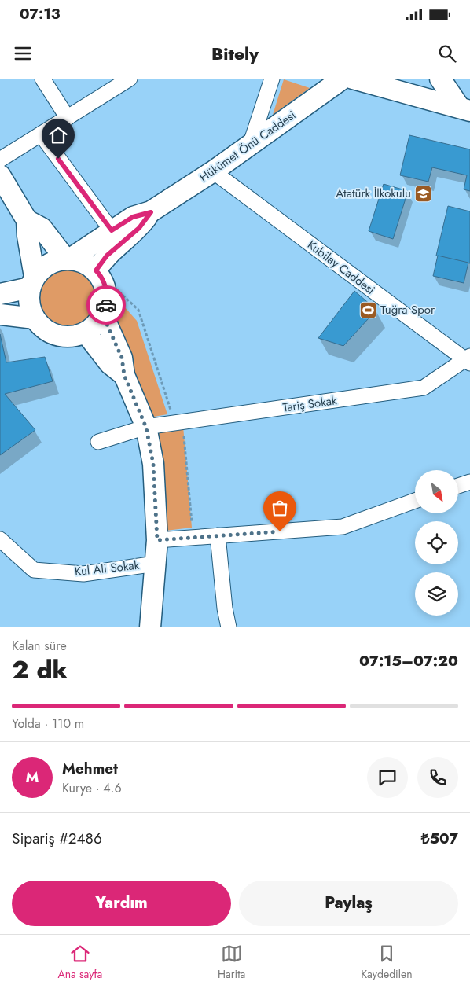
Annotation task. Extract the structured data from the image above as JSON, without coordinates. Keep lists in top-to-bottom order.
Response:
{
  "streets": {
    "street": [
      "Hükümet Önü Caddesi",
      "Kubilay Caddesi",
      "Tariş Sokak",
      "Kul Ali Sokak"
    ]
  },
  "crossings": [
    ["Hükümet Önü Caddesi", "Kubilay Caddesi"],
    ["Kubilay Caddesi", "Tariş Sokak"]
  ],
  "places": {
    "school or university": ["Atatürk İlkokulu"],
    "sports": ["Tuğra Spor"]
  },
  "north": "bottom right",
  "page": {
    "status": "07:13",
    "header": "Bitely",
    "heading": ["2 dk", "Kalan süre", "07:15–07:20"],
    "panel": [
      "Mehmet",
      "Kurye · 4.6",
      "Sipariş #2486",
      "₺507"
    ],
    "bar": "Yolda · 110 m",
    "round": "M",
    "buttons": ["Yardım", "Paylaş"],
    "tabs": ["Ana sayfa", "Harita", "Kaydedilen"]
  }
}
